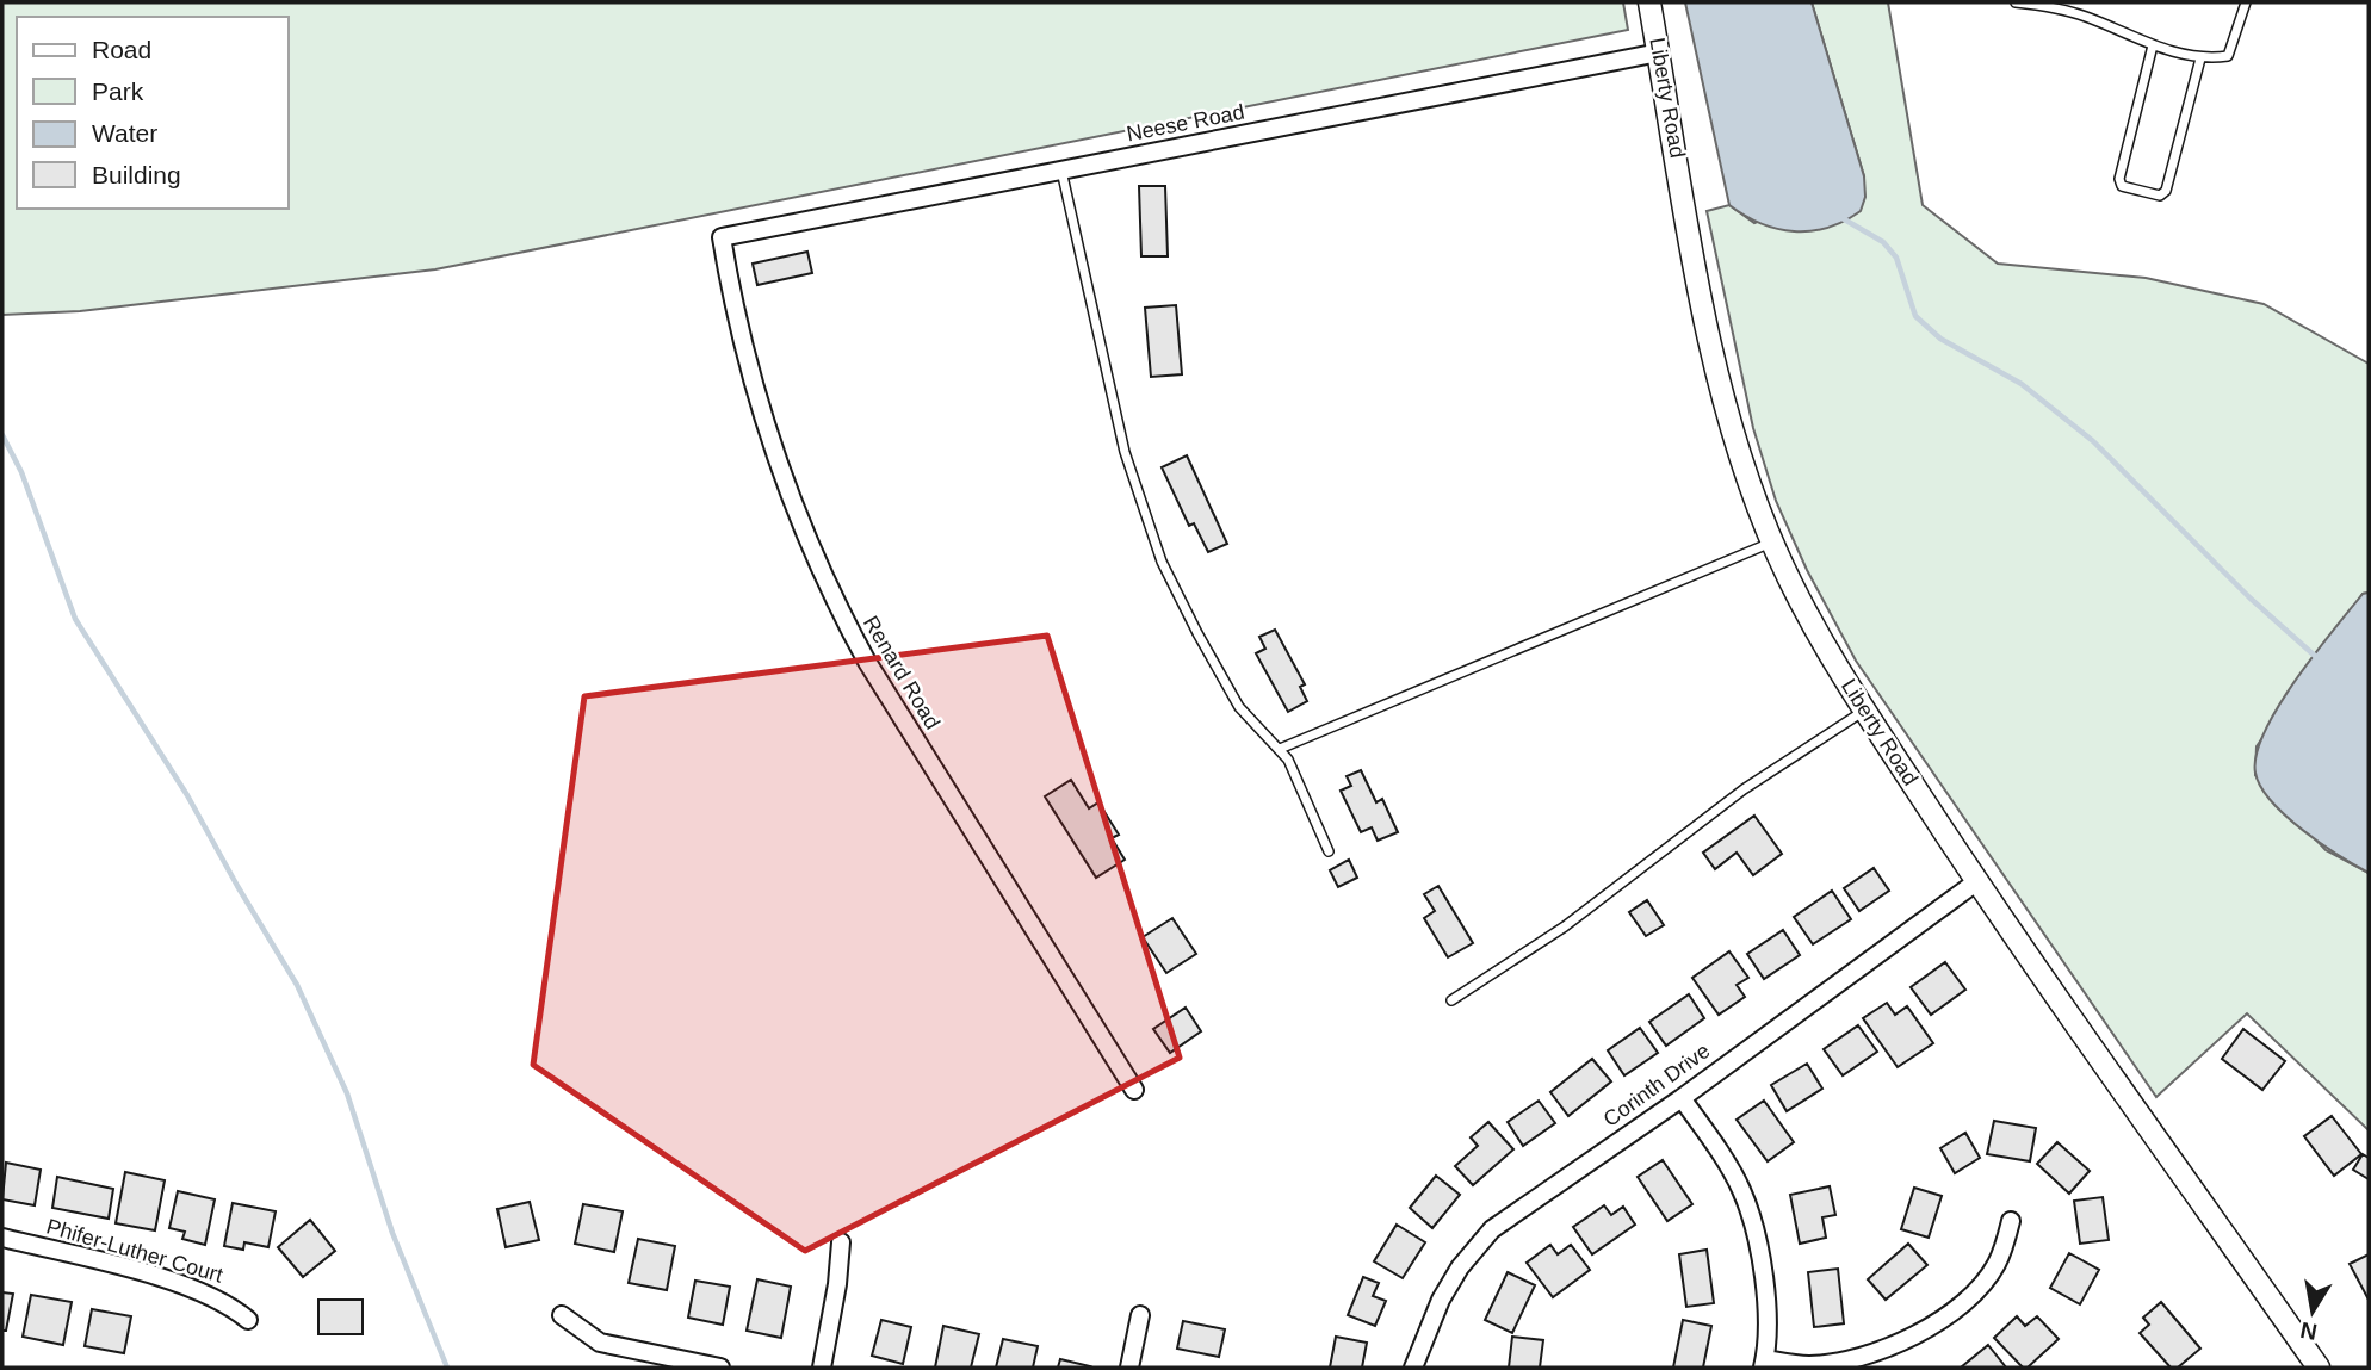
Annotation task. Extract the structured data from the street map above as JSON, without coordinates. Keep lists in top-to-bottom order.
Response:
{
  "streets": {
    "street": [
      "Liberty Road",
      "Neese Road",
      "Renard Road",
      "Corinth Drive",
      "Phifer-Luther Court"
    ]
  },
  "crossings": [
    ["Liberty Road", "Neese Road"],
    ["Liberty Road", "Corinth Drive"],
    ["Neese Road", "Renard Road"]
  ],
  "legend": [
    "Road",
    "Park",
    "Water",
    "Building"
  ],
  "north": "bottom"
}
